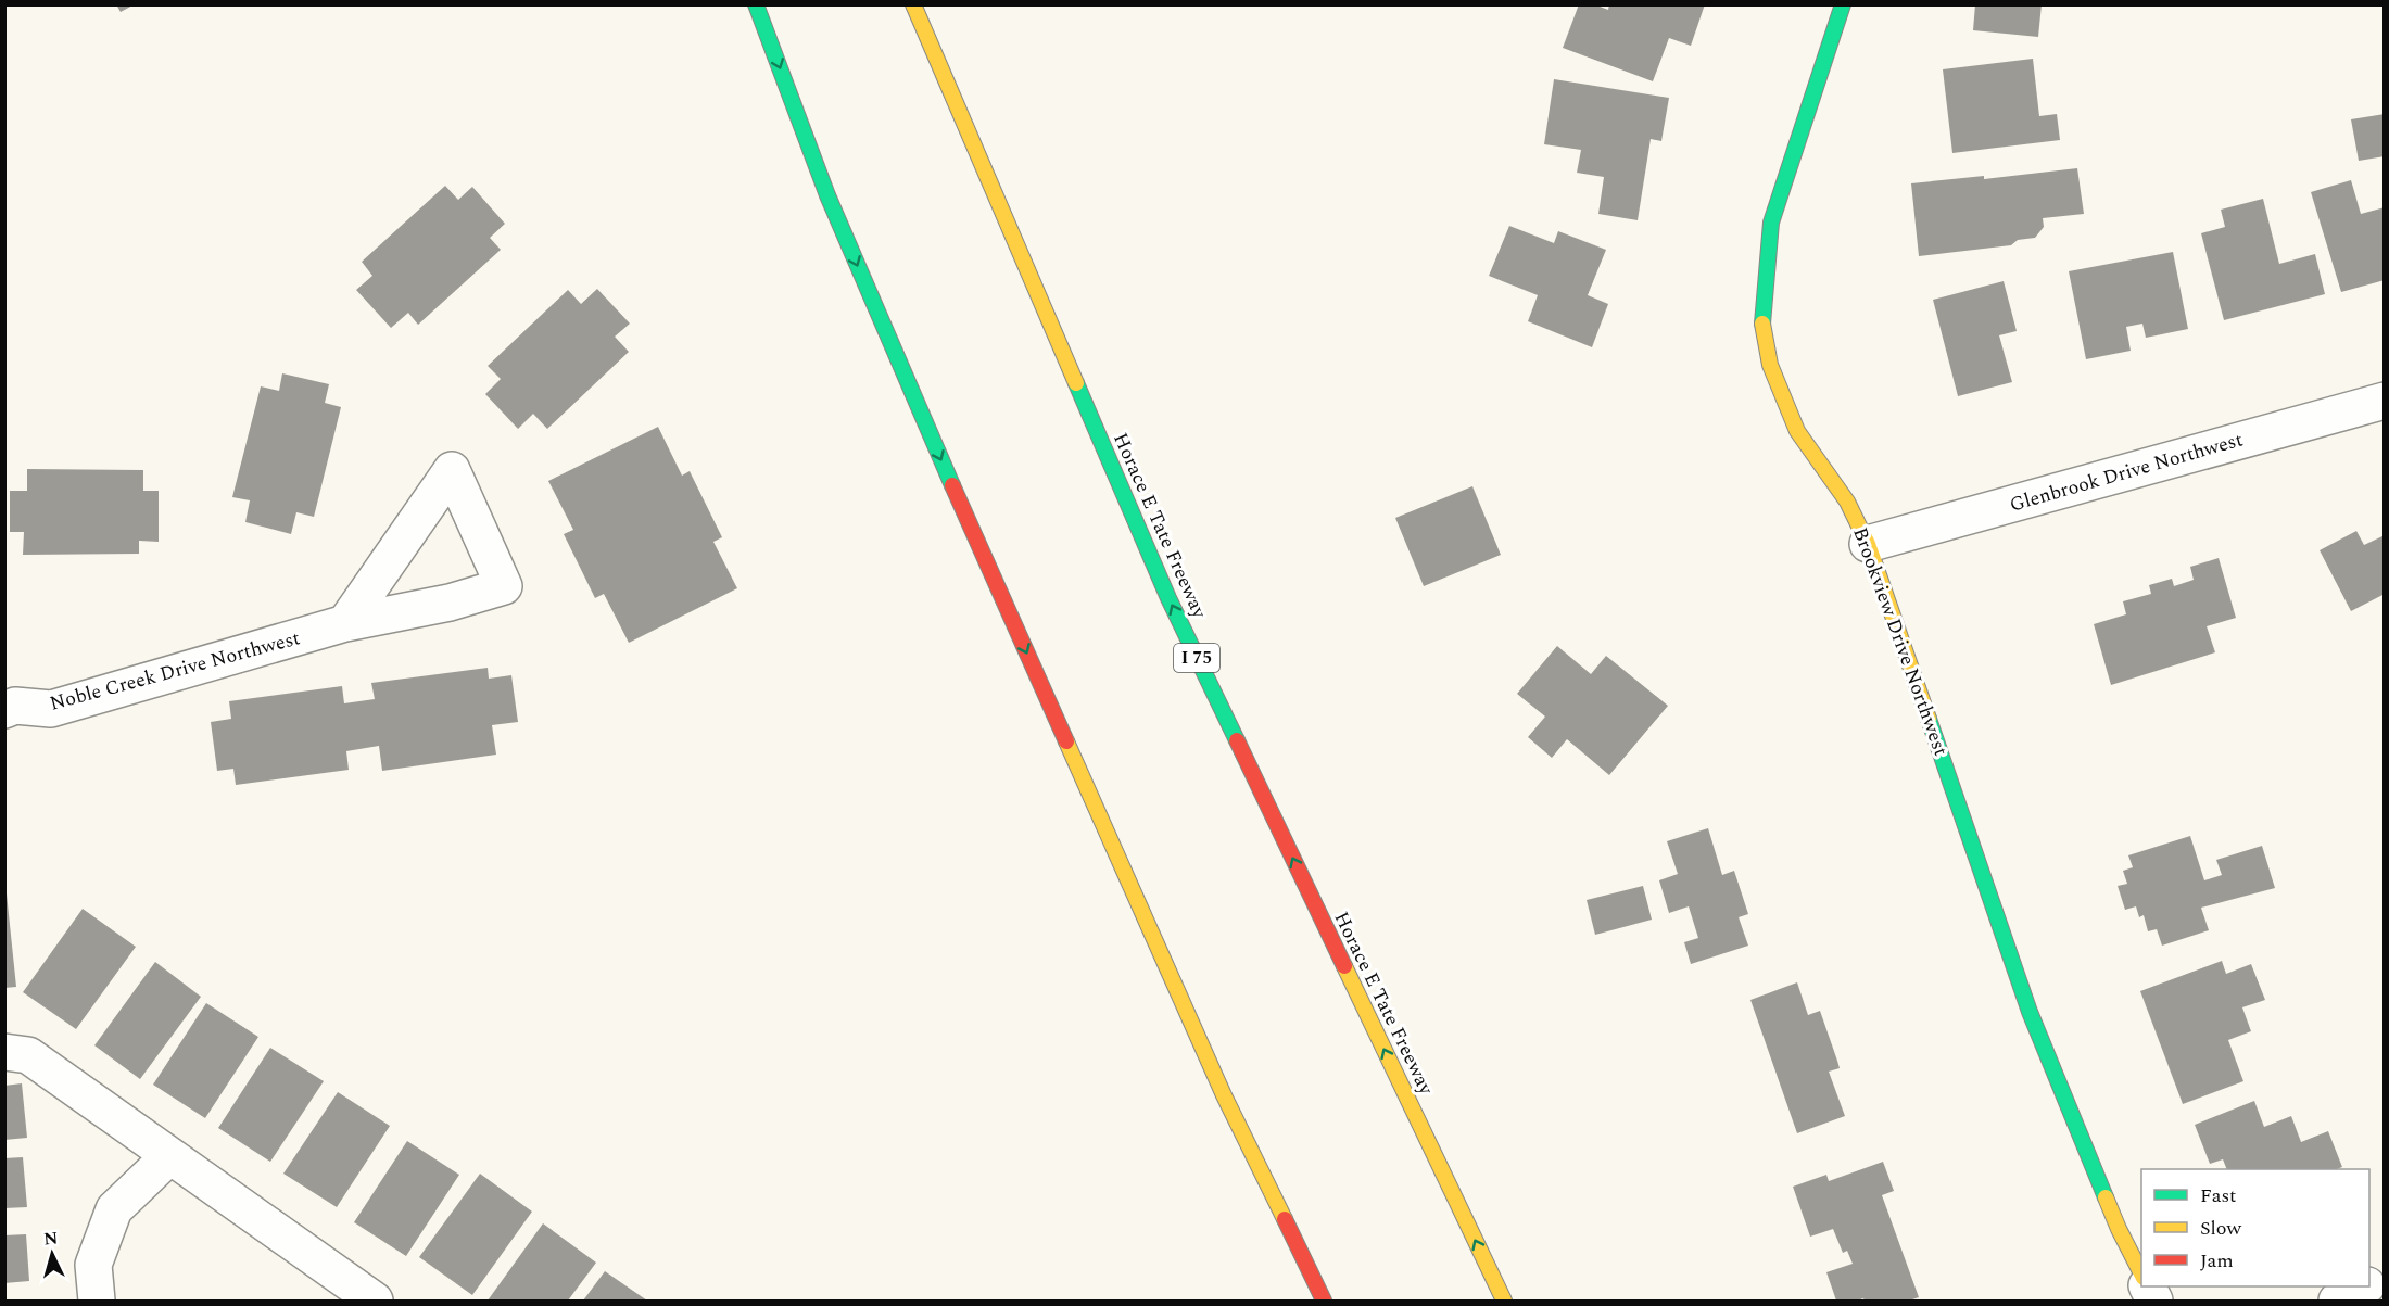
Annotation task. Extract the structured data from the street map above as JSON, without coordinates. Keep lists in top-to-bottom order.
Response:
{
  "streets": {
    "main road": ["Horace E Tate Freeway", "Brookview Drive Northwest", "I 75"],
    "street": ["Glenbrook Drive Northwest", "Noble Creek Drive Northwest"]
  },
  "crossings": [
    ["Glenbrook Drive Northwest", "Brookview Drive Northwest"]
  ],
  "one_way": ["Horace E Tate Freeway"],
  "legend": ["Fast", "Slow", "Jam"],
  "north": "top"
}
